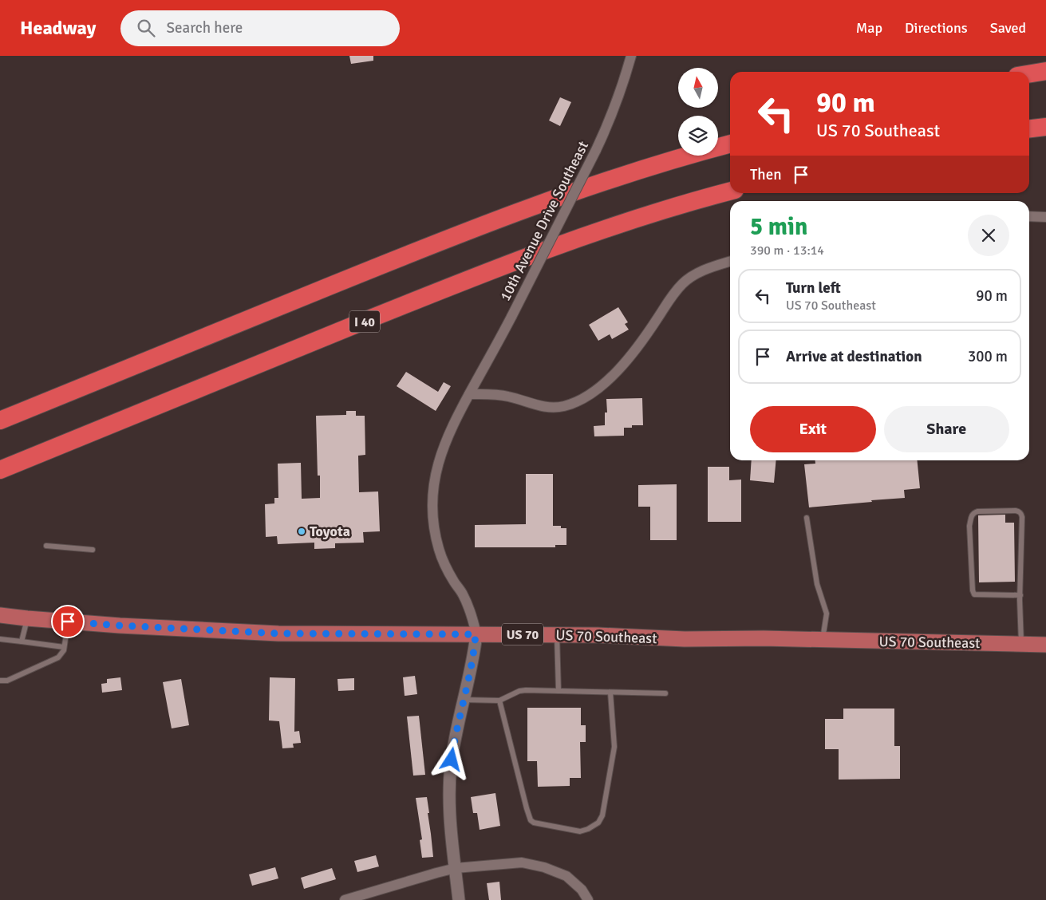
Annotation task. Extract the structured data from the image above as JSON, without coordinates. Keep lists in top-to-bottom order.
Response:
{
  "streets": {
    "highway": ["I 40"],
    "main road": ["US 70", "US 70 Southeast"],
    "street": ["10th Avenue Drive Southeast"]
  },
  "crossings": [
    ["10th Avenue Drive Southeast", "US 70 Southeast"]
  ],
  "places": ["Toyota"],
  "north": "top",
  "page": {
    "header": "Headway",
    "search": "Search here",
    "nav": ["Map", "Directions", "Saved"],
    "turn": ["90 m", "US 70 Southeast"],
    "then": "Then",
    "heading": ["5 min", "390 m · 13:14"],
    "list": [
      {
        "name": "Turn left",
        "note": "US 70 Southeast",
        "value": "90 m"
      },
      {
        "name": "Arrive at destination",
        "value": "300 m"
      }
    ],
    "buttons": ["Exit", "Share"]
  }
}
